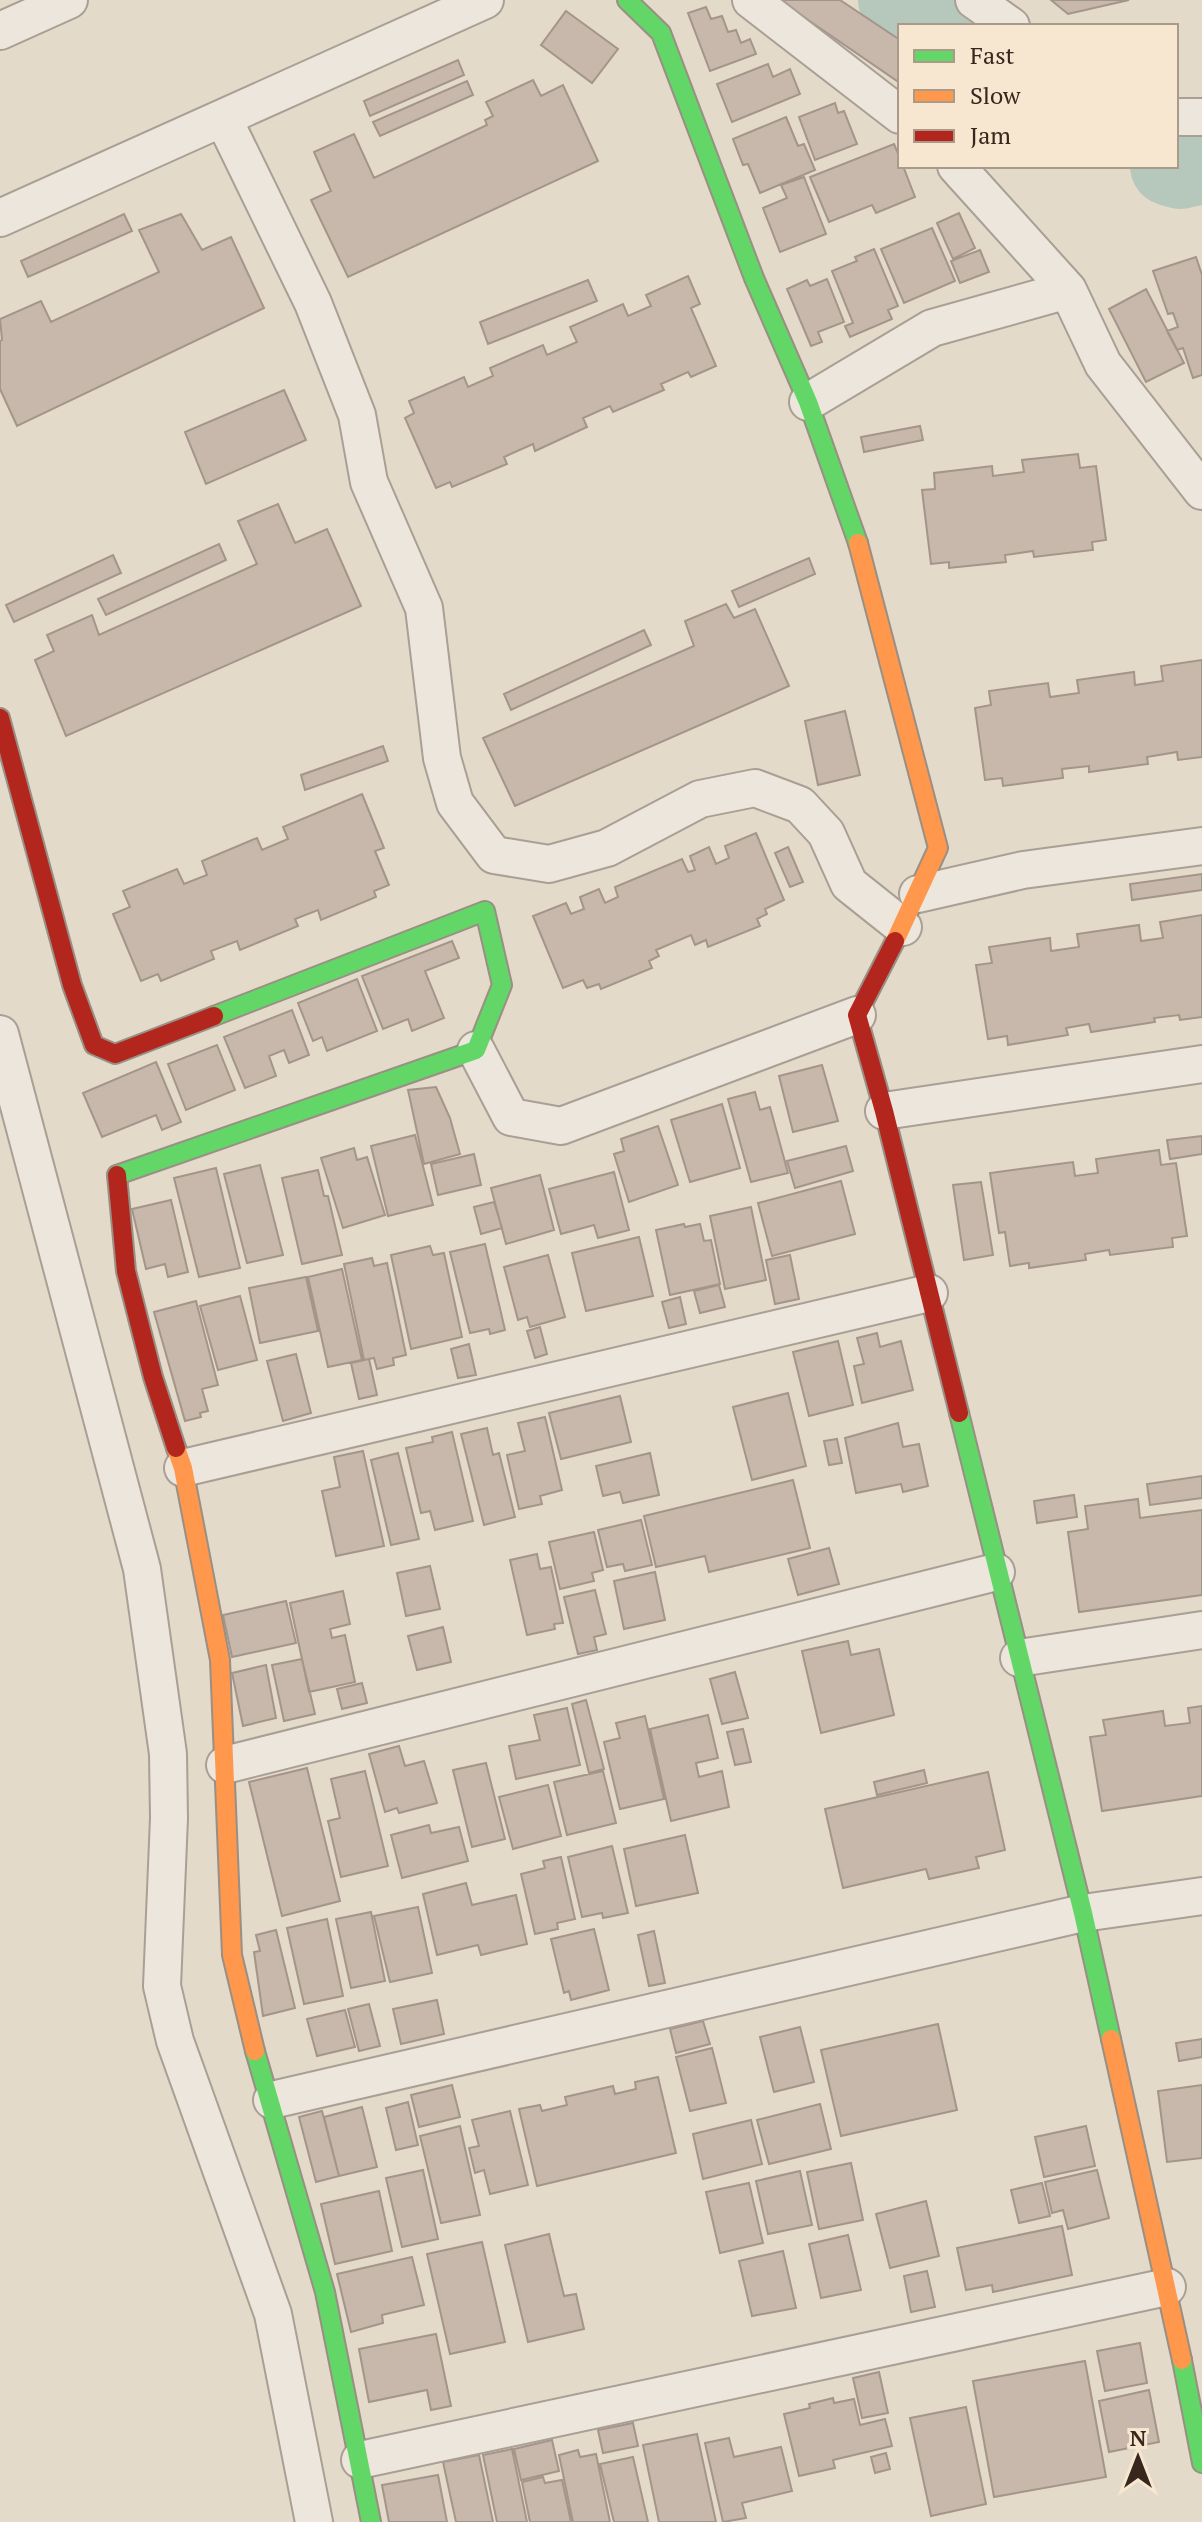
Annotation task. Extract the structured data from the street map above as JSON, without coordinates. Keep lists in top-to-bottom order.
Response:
{
  "legend": ["Fast", "Slow", "Jam"],
  "north": "top"
}
